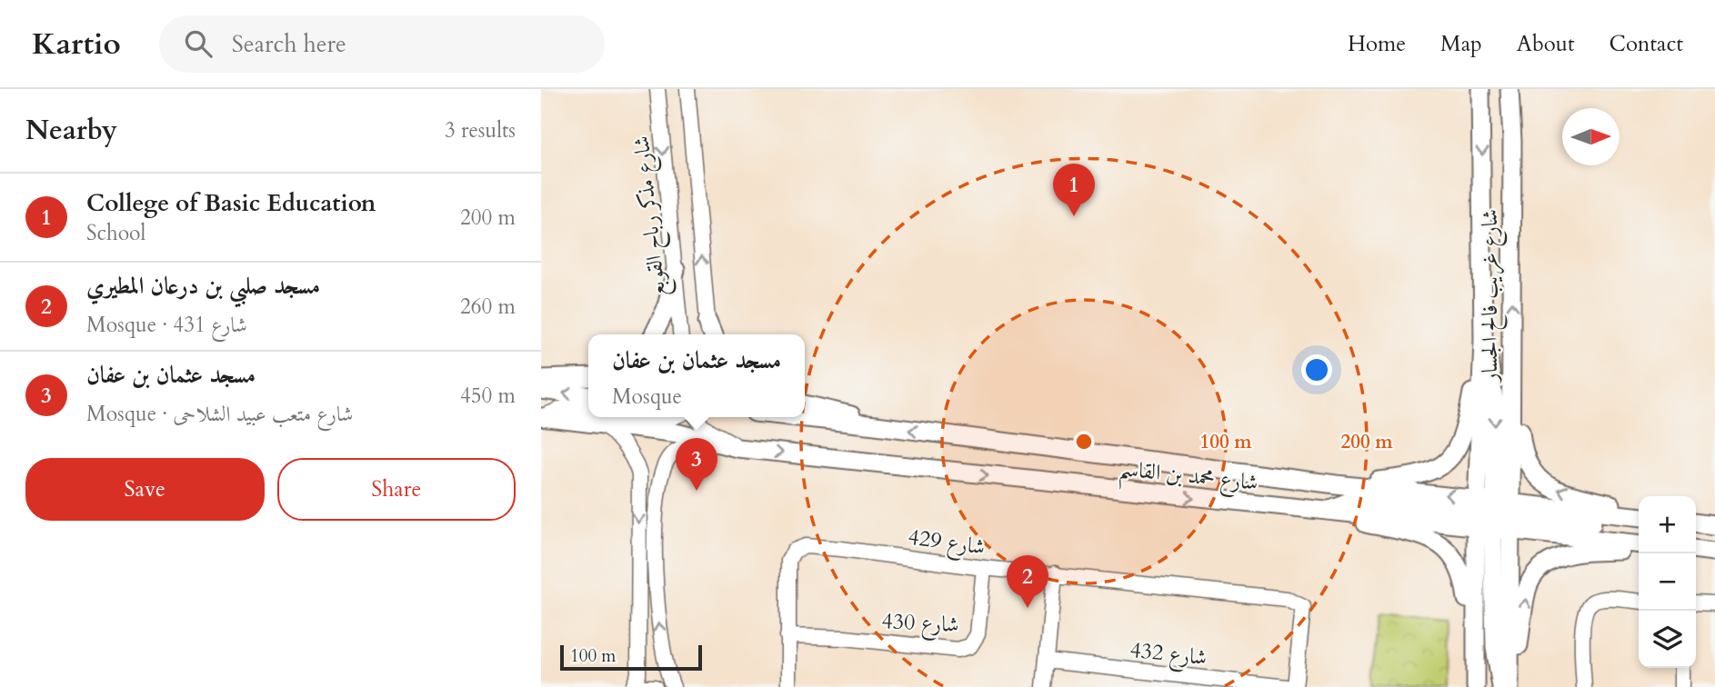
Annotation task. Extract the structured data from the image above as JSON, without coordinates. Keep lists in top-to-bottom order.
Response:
{
  "streets": {
    "main road": ["شارع غريب فالح الجسار", "شارع محمد بن القاسم"],
    "street": [
      "شارع مذكر رباح القوبع",
      "شارع 429",
      "شارع 430",
      "شارع 432"
    ]
  },
  "crossings": [
    ["شارع غريب فالح الجسار", "شارع محمد بن القاسم"],
    ["شارع 429", "شارع 430"]
  ],
  "scale_bar": "100 m",
  "north": "right",
  "page": {
    "header": "Kartio",
    "search": "Search here",
    "nav": [
      "Home",
      "Map",
      "About",
      "Contact"
    ],
    "heading": ["Nearby", "3 results"],
    "pins": ["1", "3", "2"],
    "list": [
      {
        "mark": "1",
        "name": "College of Basic Education",
        "note": "School",
        "value": "200 m"
      },
      {
        "mark": "2",
        "name": "مسجد صلبي بن درعان المطيري",
        "note": "Mosque · شارع 431",
        "value": "260 m"
      },
      {
        "mark": "3",
        "name": "مسجد عثمان بن عفان",
        "note": "Mosque · شارع متعب عبيد الشلاحى",
        "value": "450 m"
      }
    ],
    "popup": ["مسجد عثمان بن عفان", "Mosque"],
    "buttons": ["Save", "Share"],
    "map_buttons": ["+", "−"],
    "scale": "100 m"
  },
  "rings": ["100 m", "200 m"]
}
